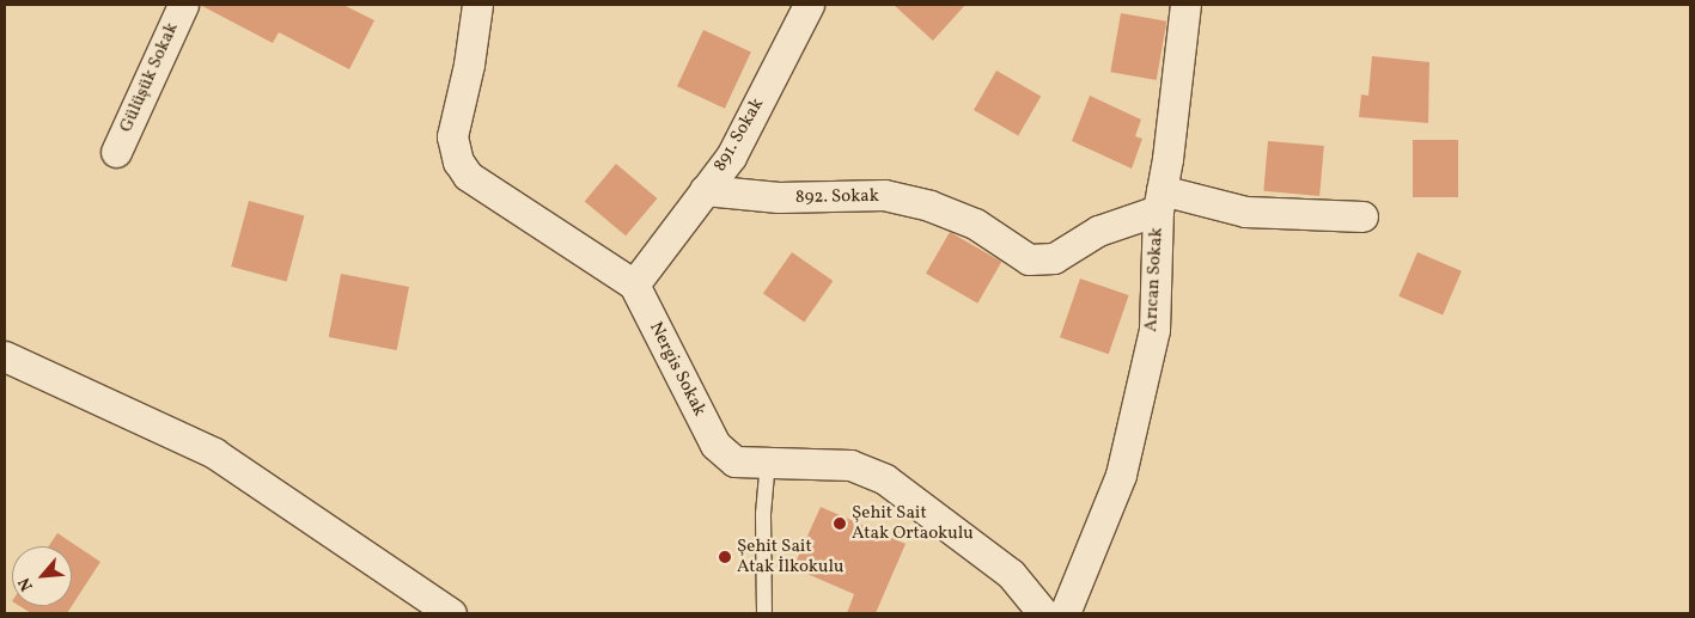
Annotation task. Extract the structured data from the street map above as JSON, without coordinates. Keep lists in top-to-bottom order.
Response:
{
  "streets": {
    "street": [
      "Gülüşük Sokak",
      "891. Sokak",
      "892. Sokak",
      "Arıcan Sokak",
      "Nergis Sokak"
    ]
  },
  "crossings": [
    ["891. Sokak", "892. Sokak"],
    ["891. Sokak", "Nergis Sokak"],
    ["892. Sokak", "Arıcan Sokak"]
  ],
  "places": ["Şehit Sait Atak Ortaokulu", "Şehit Sait Atak İlkokulu"],
  "north": "bottom left"
}
